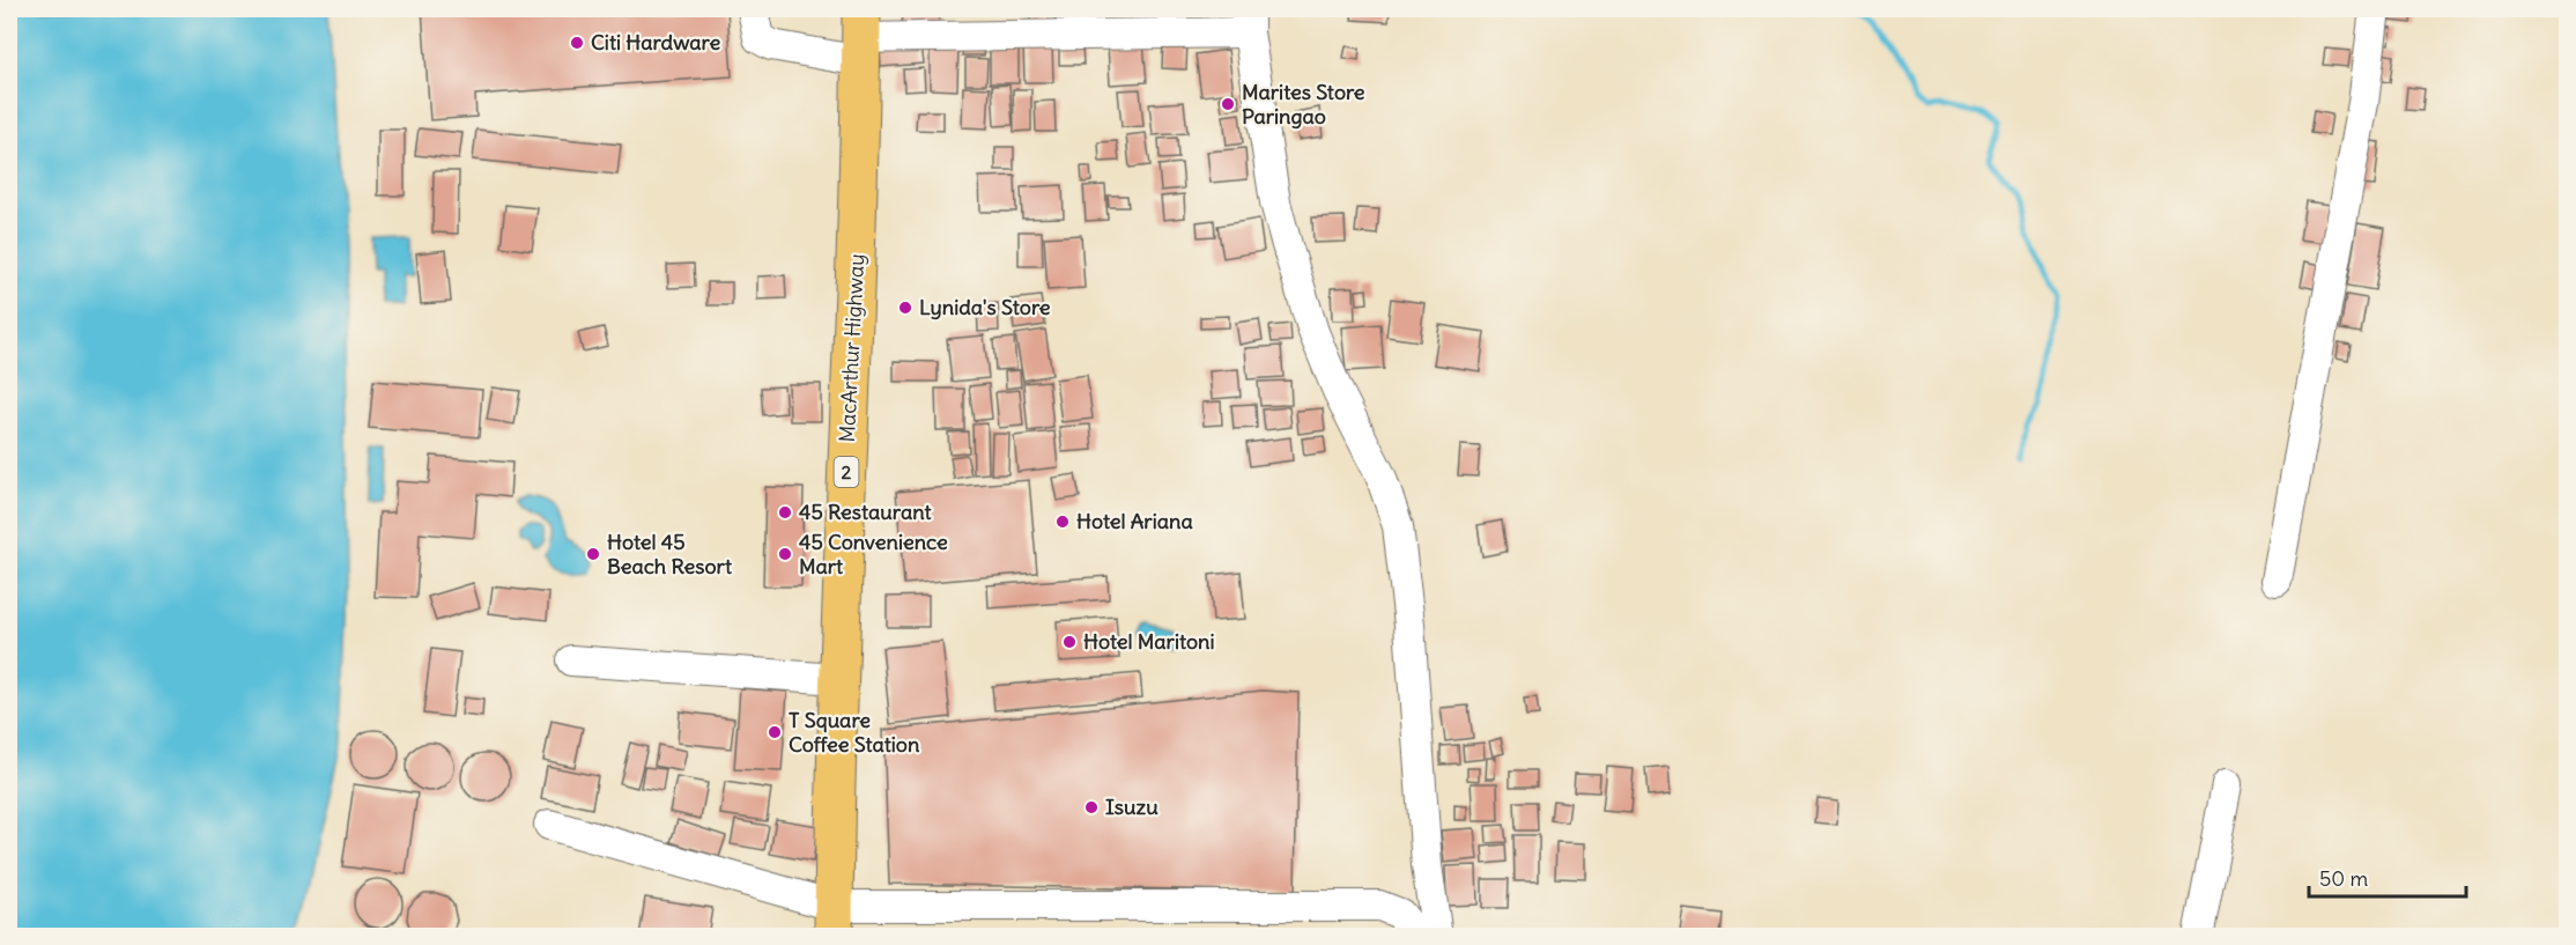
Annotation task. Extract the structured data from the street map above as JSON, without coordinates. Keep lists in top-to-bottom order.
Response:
{
  "streets": {
    "highway": ["MacArthur Highway", "2"]
  },
  "places": [
    "Citi Hardware",
    "Marites Store Paringao",
    "Lynida's Store",
    "45 Restaurant",
    "Hotel Ariana",
    "Hotel 45 Beach Resort",
    "45 Convenience Mart",
    "Hotel Maritoni",
    "T Square Coffee Station",
    "Isuzu"
  ],
  "scale_bar": "50 m"
}
